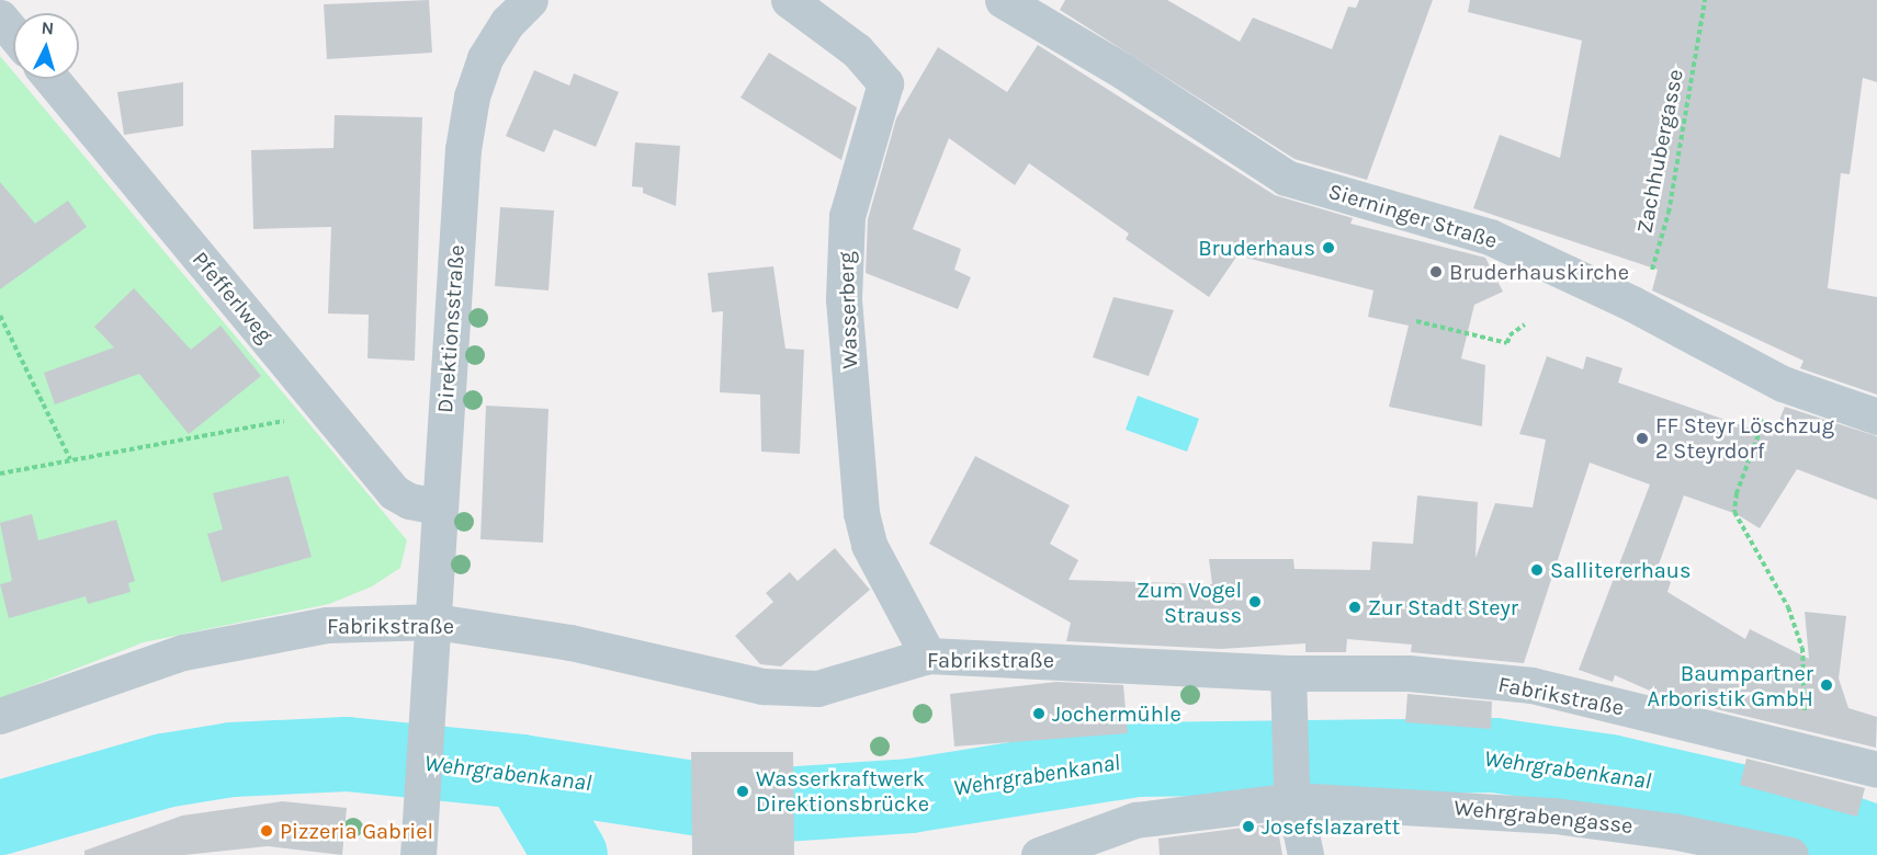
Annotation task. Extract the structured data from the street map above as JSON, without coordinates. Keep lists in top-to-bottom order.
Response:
{
  "streets": {
    "street": [
      "Sierninger Straße",
      "Pfefferlweg",
      "Wasserberg",
      "Direktionsstraße",
      "Fabrikstraße",
      "Wehrgrabengasse"
    ],
    "path": ["Zachhubergasse"]
  },
  "crossings": [
    ["Zachhubergasse", "Sierninger Straße"],
    ["Pfefferlweg", "Direktionsstraße"],
    ["Wasserberg", "Fabrikstraße"],
    ["Direktionsstraße", "Fabrikstraße"]
  ],
  "water": ["Wehrgrabenkanal"],
  "places": [
    "Bruderhaus",
    "Bruderhauskirche",
    "FF Steyr Löschzug 2 Steyrdorf",
    "Sallitererhaus",
    "Zum Vogel Strauss",
    "Zur Stadt Steyr",
    "Baumpartner Arboristik GmbH",
    "Jochermühle",
    "Wasserkraftwerk Direktionsbrücke",
    "Josefslazarett",
    "Pizzeria Gabriel"
  ],
  "north": "top"
}
